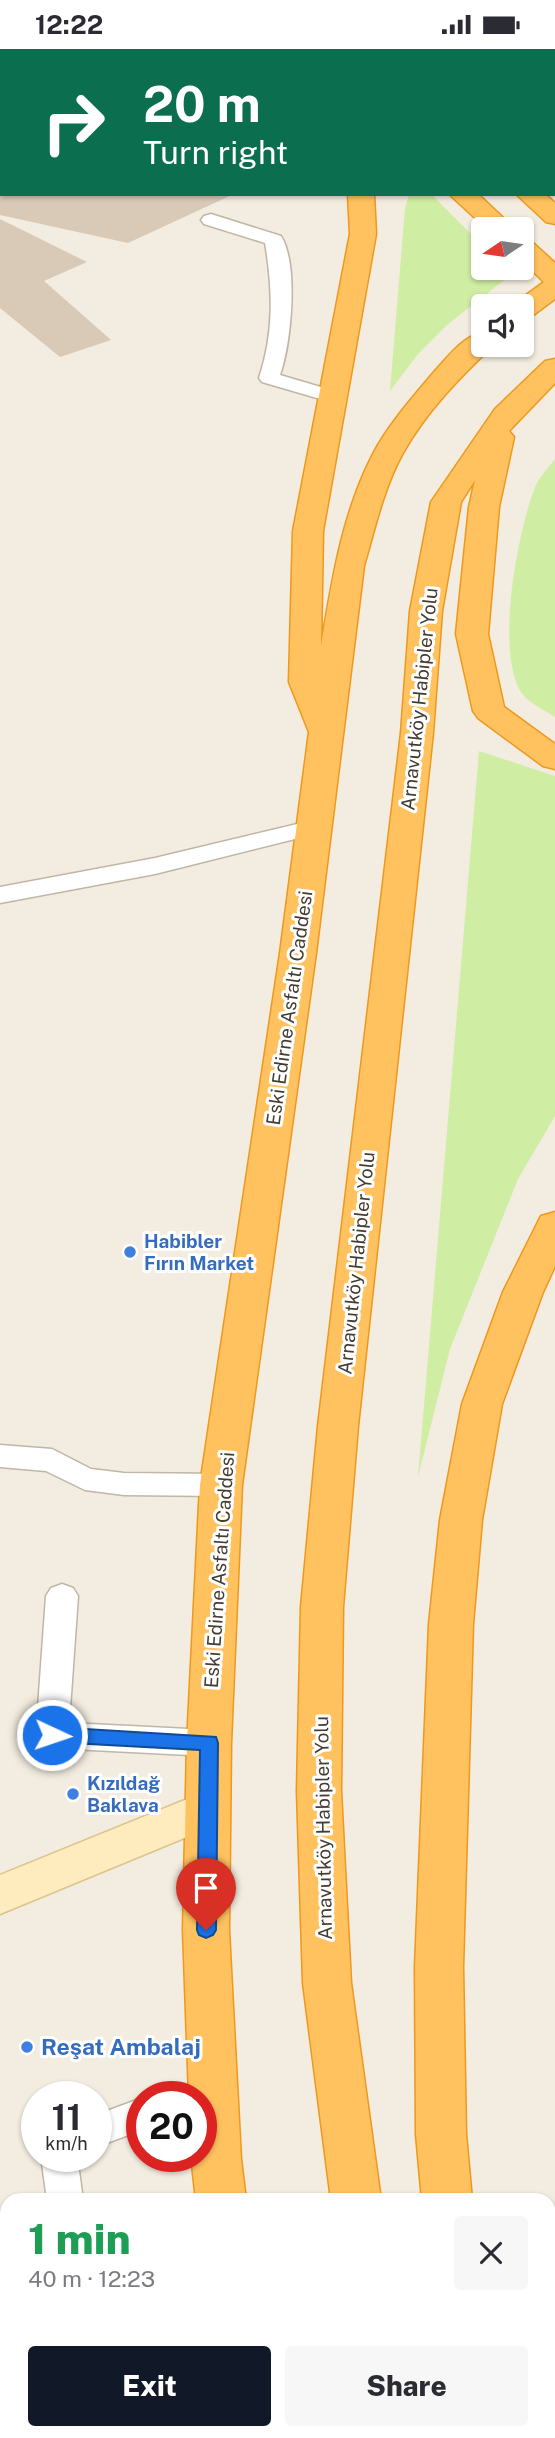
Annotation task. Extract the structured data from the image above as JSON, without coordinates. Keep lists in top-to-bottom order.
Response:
{
  "streets": {
    "highway": ["Arnavutköy Habipler Yolu", "Eski Edirne Asfaltı Caddesi"]
  },
  "places": ["Habibler Fırın Market", "Kızıldağ Baklava", "Reşat Ambalaj"],
  "north": "left",
  "page": {
    "status": "12:22",
    "turn": ["20 m", "Turn right"],
    "speed": "11 km/h",
    "limit": "20",
    "heading": ["1 min", "40 m · 12:23"],
    "buttons": ["Exit", "Share"]
  }
}
